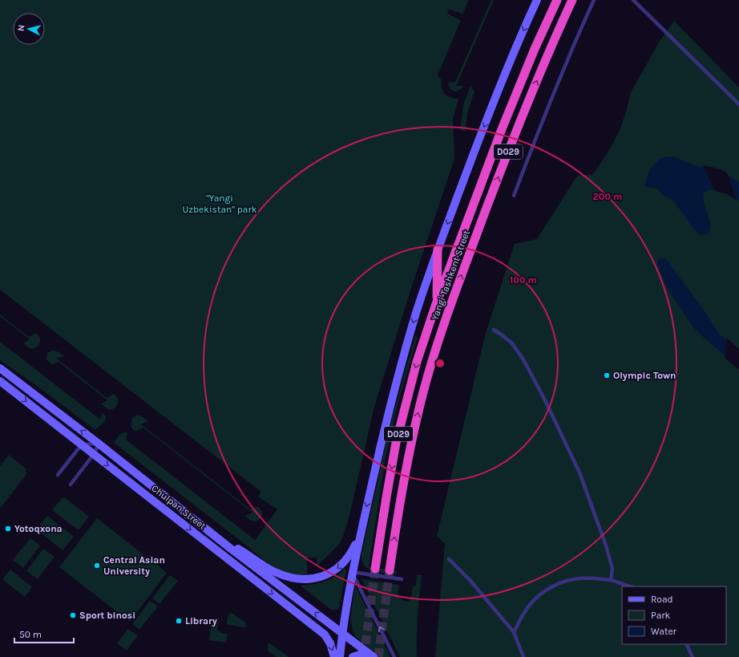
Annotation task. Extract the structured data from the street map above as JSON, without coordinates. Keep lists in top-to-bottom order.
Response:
{
  "streets": {
    "highway": ["D029", "Yangi Tashkent Street"],
    "main road": ["Chulpan Street"]
  },
  "parks": ["\"Yangi Uzbekistan\" park"],
  "places": [
    "Olympic Town",
    "Yotoqxona",
    "Central Asian University",
    "Sport binosi",
    "Library"
  ],
  "legend": ["Road", "Park", "Water"],
  "scale_bar": "50 m",
  "north": "left",
  "rings": ["200 m", "100 m"]
}
